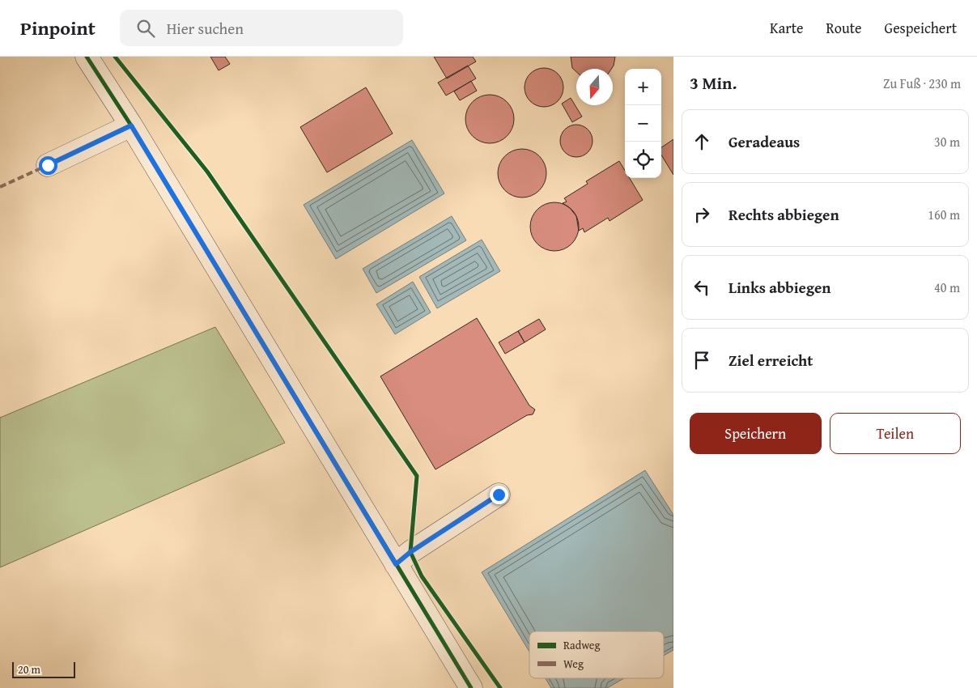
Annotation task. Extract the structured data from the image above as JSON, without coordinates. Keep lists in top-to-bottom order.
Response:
{
  "legend": ["Radweg", "Weg"],
  "scale_bar": "20 m",
  "north": "bottom",
  "page": {
    "header": "Pinpoint",
    "search": "Hier suchen",
    "nav": ["Karte", "Route", "Gespeichert"],
    "heading": ["3 Min.", "Zu Fuß · 230 m"],
    "map_buttons": ["+", "−"],
    "list": [
      ["Geradeaus", "30 m"],
      ["Rechts abbiegen", "160 m"],
      ["Links abbiegen", "40 m"],
      "Ziel erreicht"
    ],
    "buttons": ["Speichern", "Teilen"],
    "scale": "20 m"
  }
}
